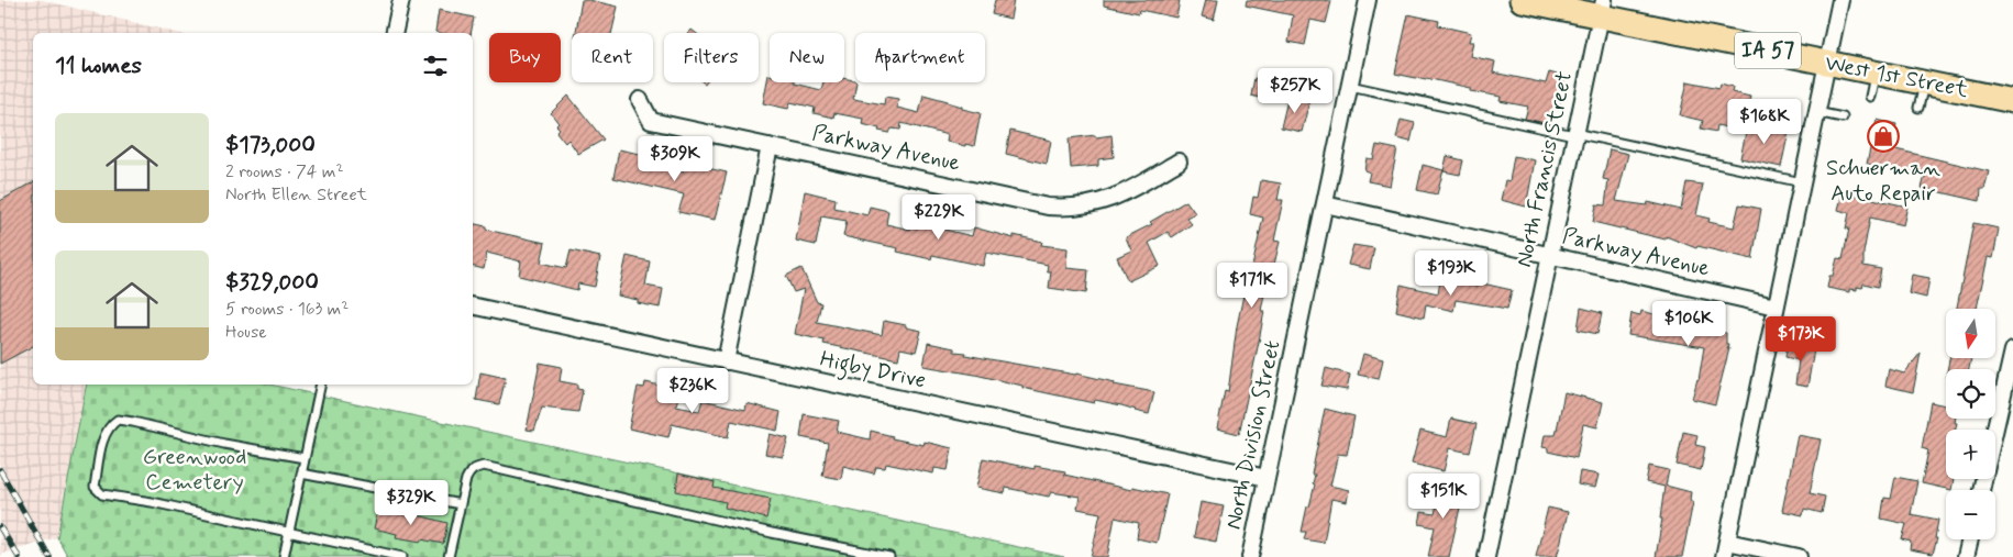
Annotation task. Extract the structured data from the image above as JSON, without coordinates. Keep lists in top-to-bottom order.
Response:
{
  "streets": {
    "main road": ["IA 57", "West 1st Street"],
    "street": [
      "Parkway Avenue",
      "North Francis Street",
      "Higby Drive",
      "North Division Street"
    ]
  },
  "crossings": [
    ["West 1st Street", "North Francis Street"],
    ["Parkway Avenue", "North Francis Street"],
    ["Parkway Avenue", "North Division Street"],
    ["Higby Drive", "North Division Street"]
  ],
  "parks": ["Greenwood Cemetery"],
  "places": {
    "shop": ["Schuerman Auto Repair"]
  },
  "north": "bottom",
  "page": {
    "chip": [
      "Buy",
      "Rent",
      "Filters",
      "New",
      "Apartment"
    ],
    "heading": "11 homes",
    "price": [
      "$257K",
      "$168K",
      "$309K",
      "$229K",
      "$193K",
      "$171K",
      "$106K",
      "$173K",
      "$236K",
      "$151K",
      "$329K"
    ],
    "list": [
      {
        "name": "$173,000",
        "note": "2 rooms · 74 m² · North Ellen Street"
      },
      {
        "name": "$329,000",
        "note": "5 rooms · 163 m² · House"
      }
    ],
    "map_buttons": ["+", "−"]
  }
}
